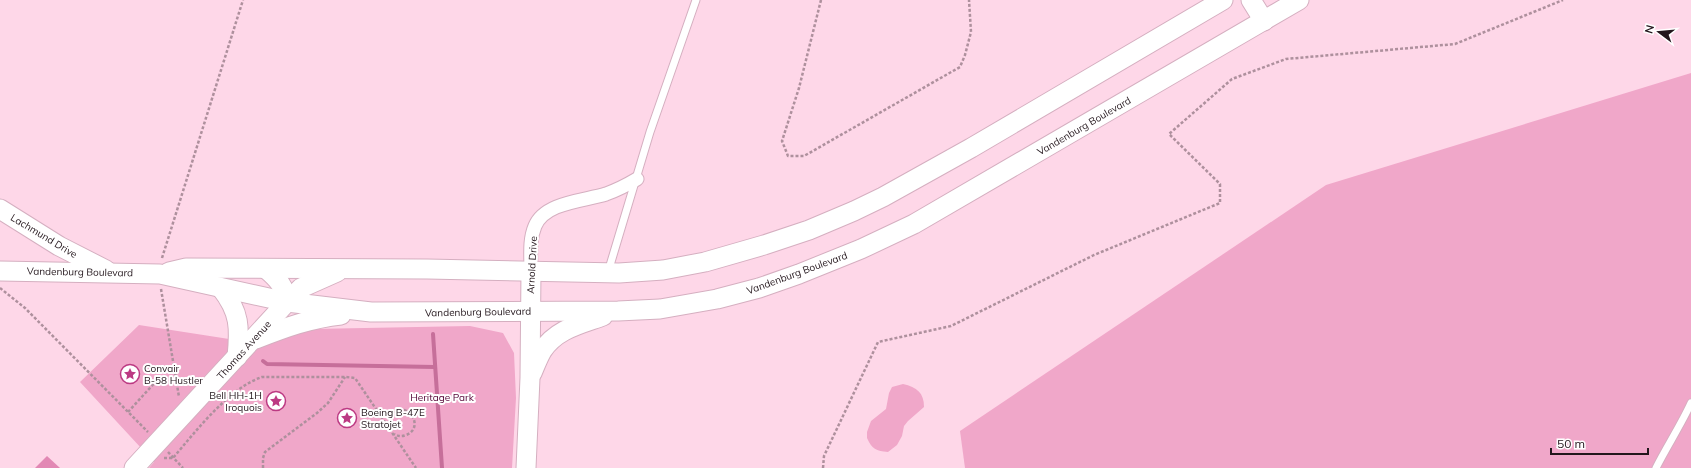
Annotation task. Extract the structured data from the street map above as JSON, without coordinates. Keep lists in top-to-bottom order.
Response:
{
  "streets": {
    "street": [
      "Vandenburg Boulevard",
      "Lachmund Drive",
      "Arnold Drive",
      "Thomas Avenue"
    ]
  },
  "crossings": [
    ["Vandenburg Boulevard", "Lachmund Drive"],
    ["Vandenburg Boulevard", "Arnold Drive"],
    ["Vandenburg Boulevard", "Thomas Avenue"]
  ],
  "parks": ["Heritage Park"],
  "places": {
    "place": ["Convair B-58 Hustler", "Bell HH-1H Iroquois", "Boeing B-47E Stratojet"]
  },
  "scale_bar": "50 m",
  "north": "left"
}
